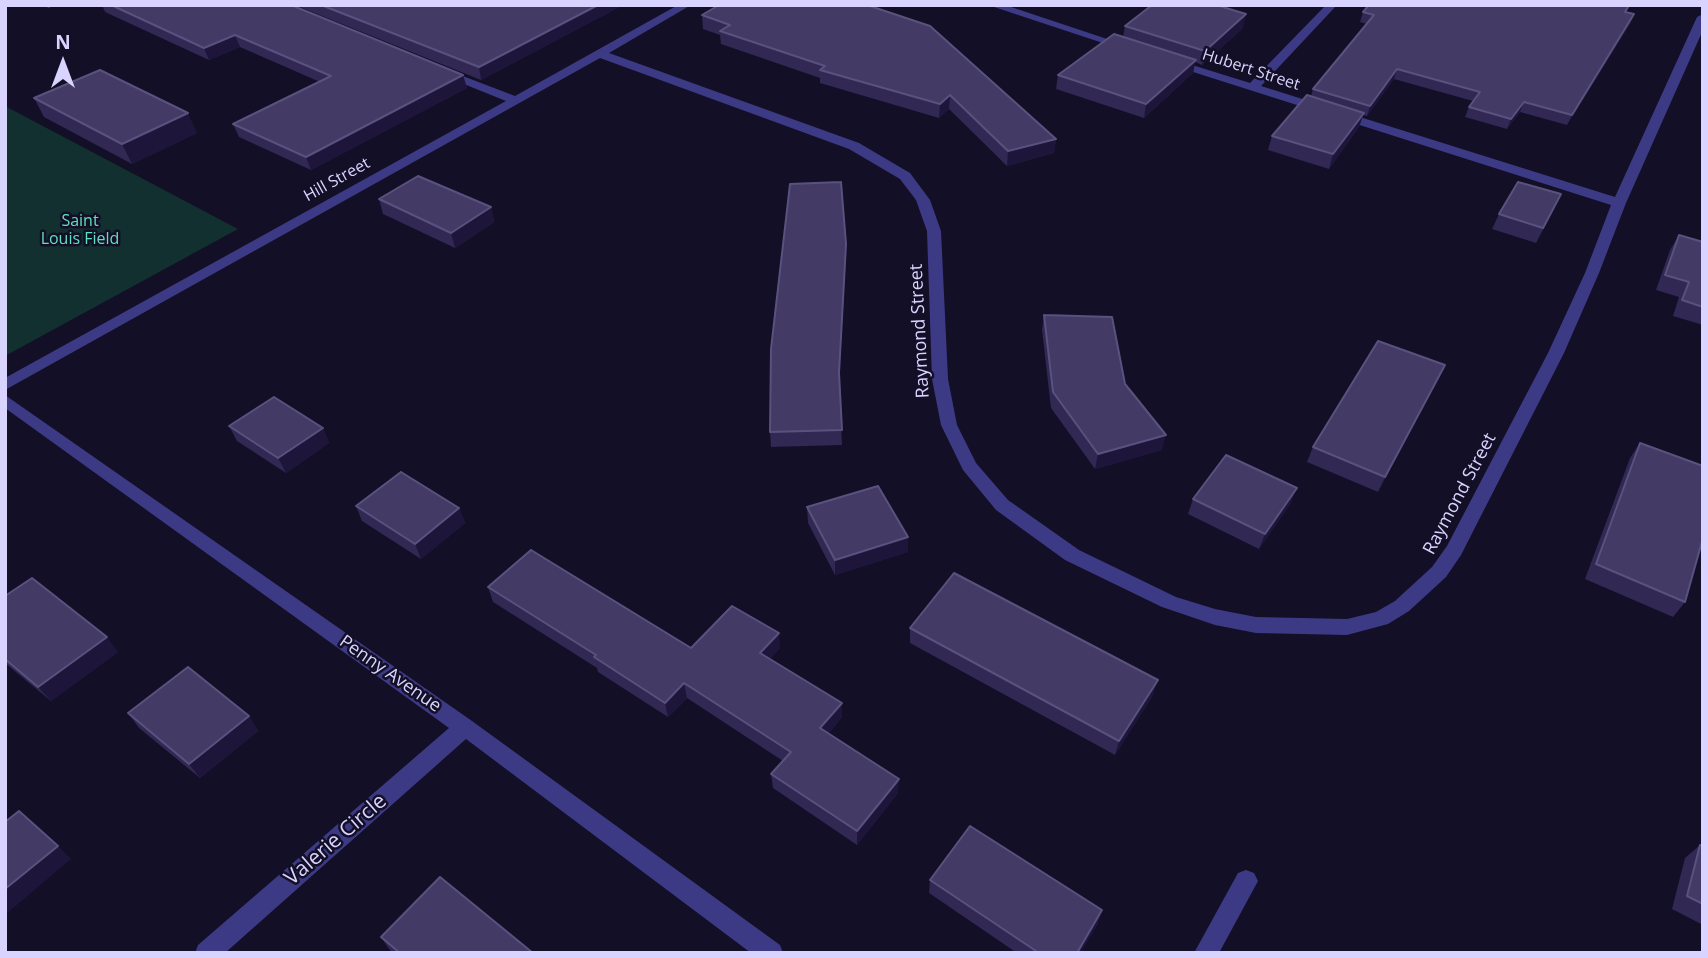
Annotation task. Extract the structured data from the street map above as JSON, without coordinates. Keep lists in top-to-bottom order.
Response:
{
  "streets": {
    "street": [
      "Hubert Street",
      "Hill Street",
      "Raymond Street",
      "Penny Avenue",
      "Valerie Circle"
    ]
  },
  "crossings": [
    ["Hubert Street", "Raymond Street"],
    ["Hill Street", "Raymond Street"],
    ["Penny Avenue", "Valerie Circle"]
  ],
  "parks": ["Saint Louis Field"],
  "north": "top"
}
